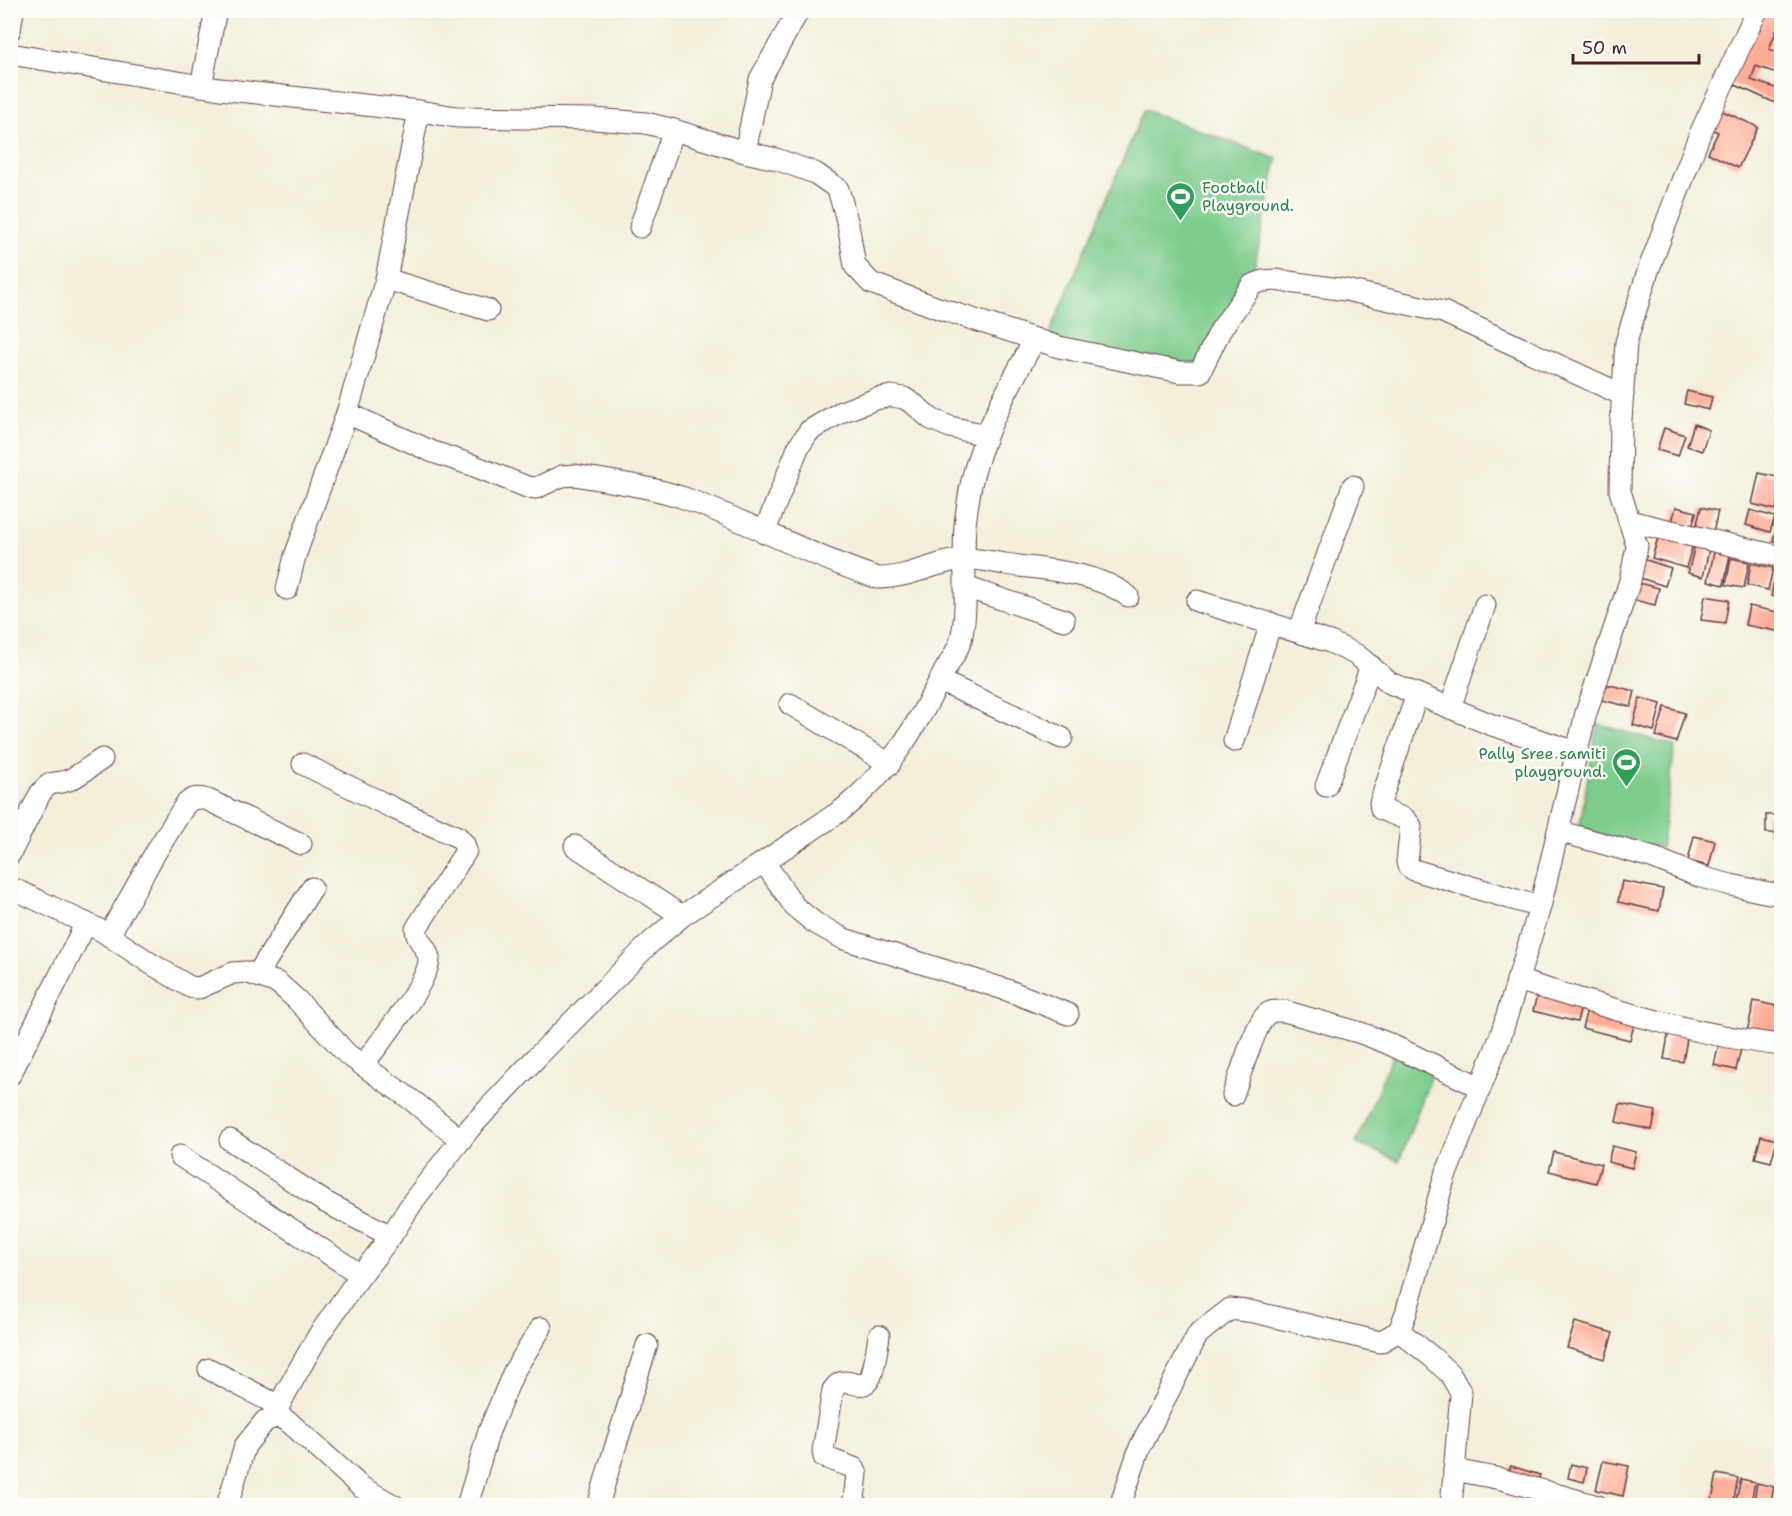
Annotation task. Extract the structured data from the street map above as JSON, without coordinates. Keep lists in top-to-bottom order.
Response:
{
  "places": {
    "sports": ["Football Playground.", "Pally Sree samiti playground."]
  },
  "scale_bar": "50 m"
}
